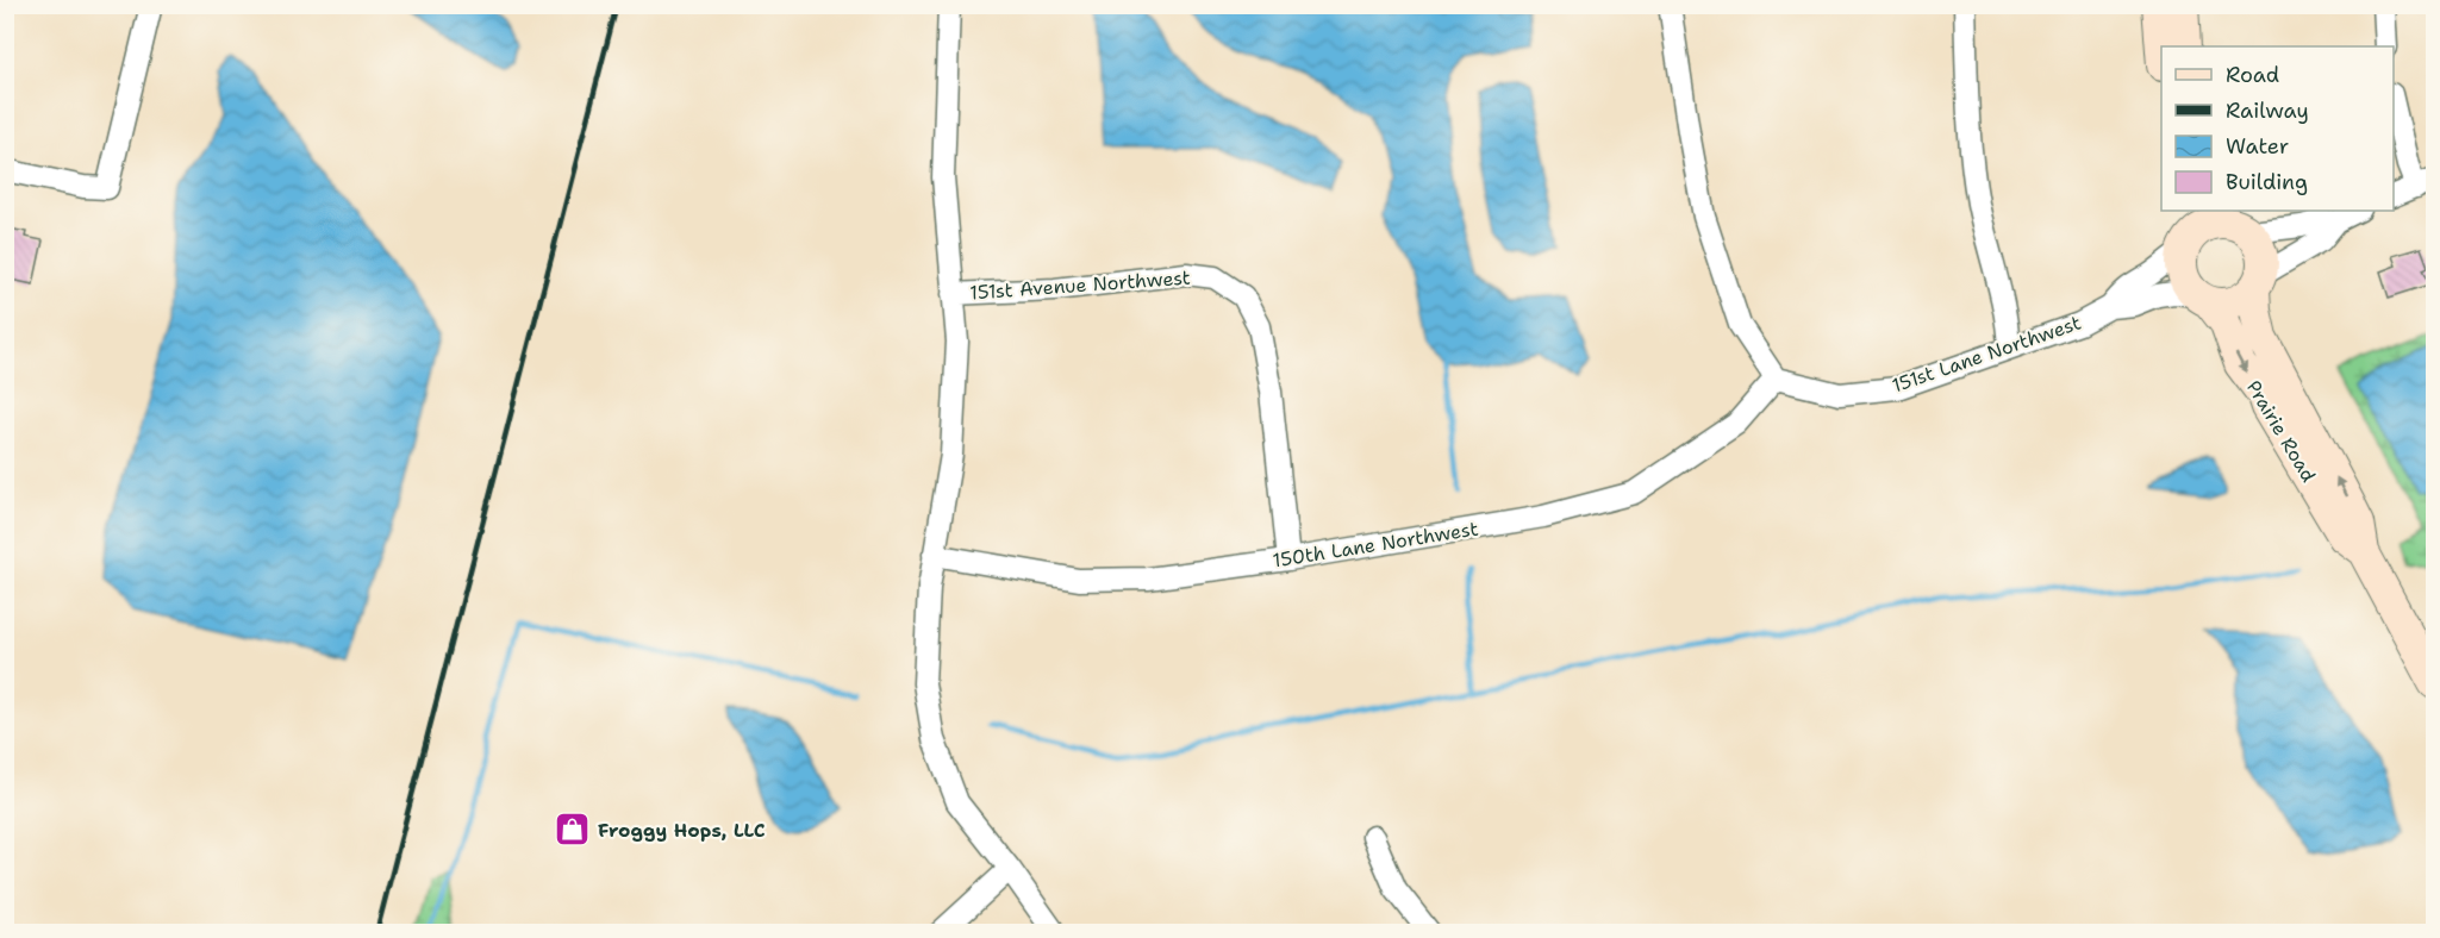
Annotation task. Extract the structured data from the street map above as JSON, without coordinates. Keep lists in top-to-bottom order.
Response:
{
  "streets": {
    "street": [
      "151st Avenue Northwest",
      "151st Lane Northwest",
      "Prairie Road",
      "150th Lane Northwest"
    ]
  },
  "crossings": [
    ["151st Avenue Northwest", "150th Lane Northwest"],
    ["151st Lane Northwest", "Prairie Road"],
    ["151st Lane Northwest", "150th Lane Northwest"]
  ],
  "places": {
    "shop": ["Froggy Hops, LLC"]
  },
  "legend": [
    "Road",
    "Railway",
    "Water",
    "Building"
  ]
}
